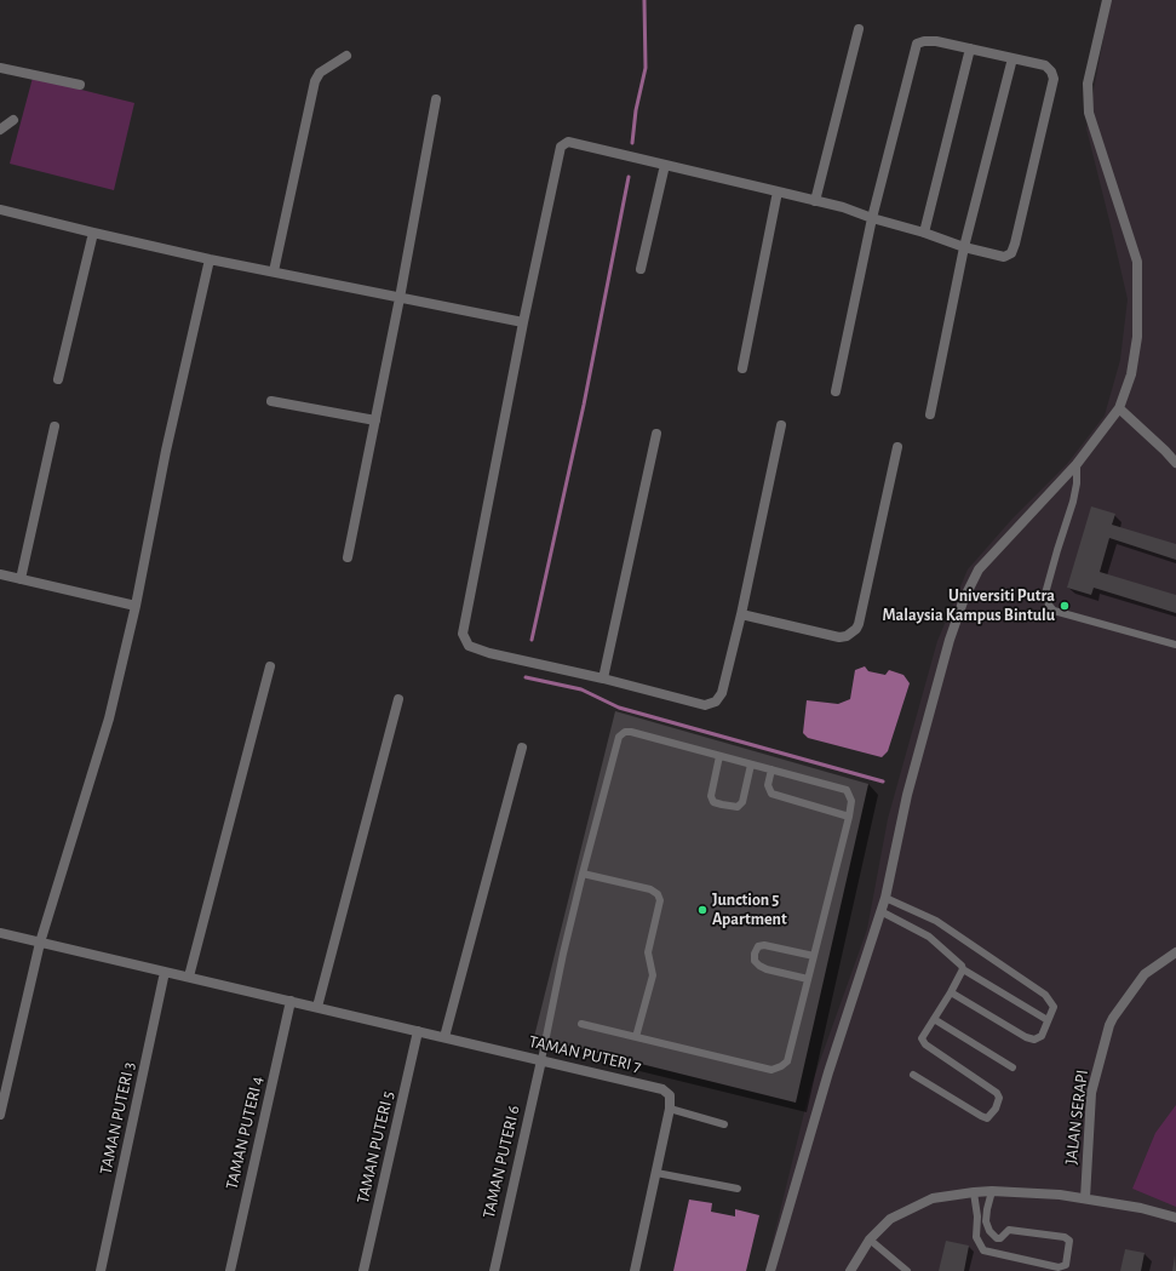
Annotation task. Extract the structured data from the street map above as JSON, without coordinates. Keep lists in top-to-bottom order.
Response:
{
  "streets": {
    "street": [
      "TAMAN PUTERI 7",
      "JALAN SERAPI",
      "TAMAN PUTERI 3",
      "TAMAN PUTERI 4",
      "TAMAN PUTERI 5",
      "TAMAN PUTERI 6"
    ]
  },
  "crossings": [
    ["TAMAN PUTERI 7", "TAMAN PUTERI 3"],
    ["TAMAN PUTERI 7", "TAMAN PUTERI 4"],
    ["TAMAN PUTERI 7", "TAMAN PUTERI 5"],
    ["TAMAN PUTERI 7", "TAMAN PUTERI 6"]
  ],
  "places": ["Universiti Putra Malaysia Kampus Bintulu", "Junction 5 Apartment"]
}
